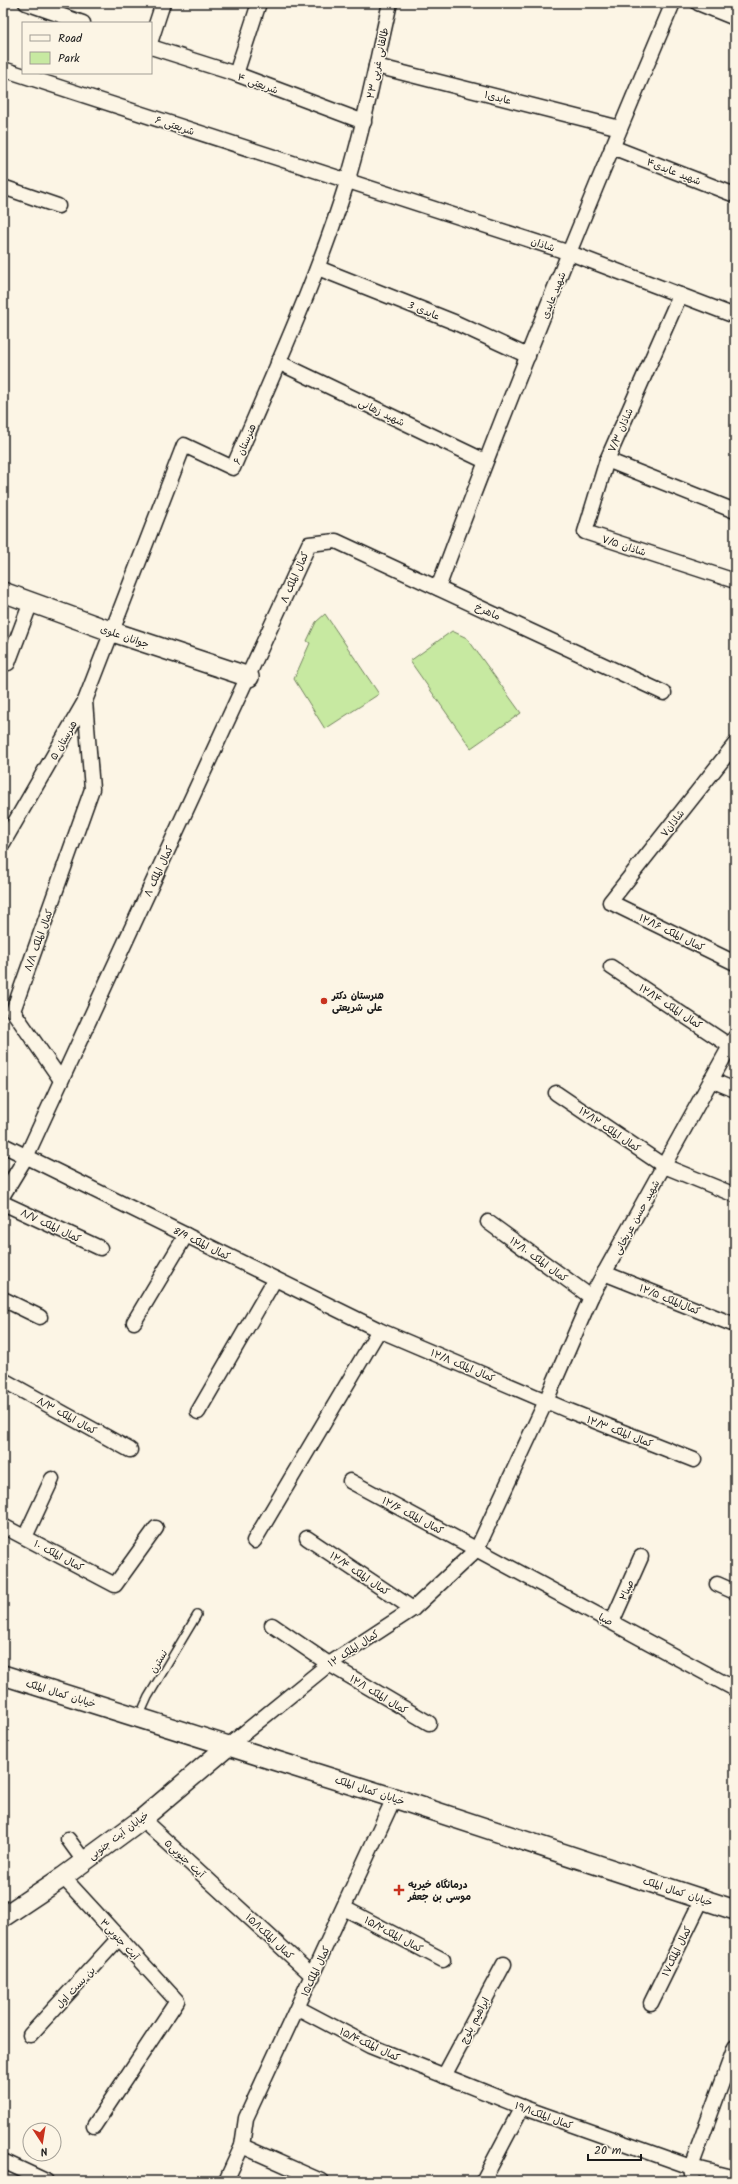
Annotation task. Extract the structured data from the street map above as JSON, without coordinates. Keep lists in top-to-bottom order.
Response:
{
  "streets": {
    "main road": ["جوانان علوی", "خیابان کمال الملک", "خیابان آیت جنوبی"],
    "street": [
      "طالقانی غربی ۲۳",
      "شریعتی ۴",
      "عابدی۱",
      "شریعتی ۶",
      "شهید عابدی۴",
      "شاذان",
      "شهید عابدی",
      "عابدی 3",
      "شهید زهانی",
      "شاذان ۷/۳",
      "هنرستان ۶",
      "شاذان ۷/۵",
      "کمال الملک ۸",
      "ماهرخ",
      "هنرستان ۵",
      "شاذان۷",
      "کمال الملک ۱۲/۱۶",
      "کمال الملک ۸/۸",
      "کمال الملک ۱۲/۱۴",
      "کمال الملک ۱۲/۱۲",
      "شهید حسن عربخانی",
      "کمال الملک ۸/۷",
      "کمال الملک 8/9",
      "کمال الملک ۱۲/۱۰",
      "کمال‌الملک ۱۲/۵",
      "کمال الملک ۱۲/۸",
      "کمال الملک ۸/۳",
      "کمال الملک ۱۲/۳",
      "کمال الملک ۱۲/۶",
      "کمال الملک ۱۰",
      "کمال الملک ۱۲/۴",
      "صبا۲",
      "صبا",
      "کمال الملک ۱۲",
      "کمال الملک ۱۲/۱",
      "آیت جنوبی۵",
      "کمال الملک۱۵/۲",
      "کمال الملک۱۵/۱",
      "آیت جنوبی۳",
      "کمال الملک۱۷",
      "کمال الملک۱۵",
      "بن بست اول",
      "ابراهیم بلوچ",
      "کمال الملک۱۵/۴",
      "کمال الملک۱۹/۱"
    ],
    "lane": ["نسترن"]
  },
  "crossings": [
    ["طالقانی غربی ۲۳", "شریعتی ۴"],
    ["طالقانی غربی ۲۳", "عابدی۱"],
    ["طالقانی غربی ۲۳", "شریعتی ۶"],
    ["طالقانی غربی ۲۳", "شاذان"],
    ["طالقانی غربی ۲۳", "هنرستان ۶"],
    ["عابدی۱", "شهید عابدی"],
    ["شریعتی ۶", "شاذان"],
    ["شریعتی ۶", "هنرستان ۶"],
    ["شهید عابدی۴", "شهید عابدی"],
    ["شاذان", "شهید عابدی"],
    ["شاذان", "شاذان ۷/۳"],
    ["شاذان", "هنرستان ۶"],
    ["شهید عابدی", "عابدی 3"],
    ["شهید عابدی", "شهید زهانی"],
    ["شهید عابدی", "ماهرخ"],
    ["عابدی 3", "هنرستان ۶"],
    ["شهید زهانی", "هنرستان ۶"],
    ["شاذان ۷/۳", "شاذان ۷/۵"],
    ["هنرستان ۶", "جوانان علوی"],
    ["هنرستان ۶", "هنرستان ۵"],
    ["کمال الملک ۸", "ماهرخ"],
    ["کمال الملک ۸", "جوانان علوی"],
    ["کمال الملک ۸", "کمال الملک ۸/۸"],
    ["کمال الملک ۸", "کمال الملک 8/9"],
    ["جوانان علوی", "هنرستان ۵"],
    ["هنرستان ۵", "کمال الملک ۸/۸"],
    ["شاذان۷", "کمال الملک ۱۲/۱۶"],
    ["کمال الملک ۱۲/۱۴", "شهید حسن عربخانی"],
    ["کمال الملک ۱۲/۱۲", "شهید حسن عربخانی"],
    ["شهید حسن عربخانی", "کمال الملک ۱۲/۱۰"],
    ["شهید حسن عربخانی", "کمال‌الملک ۱۲/۵"],
    ["شهید حسن عربخانی", "کمال الملک ۱۲/۸"],
    ["شهید حسن عربخانی", "کمال الملک ۱۲/۳"],
    ["شهید حسن عربخانی", "کمال الملک ۱۲/۶"],
    ["شهید حسن عربخانی", "صبا"],
    ["شهید حسن عربخانی", "کمال الملک ۱۲"],
    ["کمال الملک 8/9", "کمال الملک ۱۲/۸"],
    ["کمال الملک ۱۲/۸", "کمال الملک ۱۲/۳"],
    ["کمال الملک ۱۲/۶", "صبا"],
    ["کمال الملک ۱۲/۶", "کمال الملک ۱۲"],
    ["کمال الملک ۱۲/۴", "کمال الملک ۱۲"],
    ["صبا۲", "صبا"],
    ["صبا", "کمال الملک ۱۲"],
    ["کمال الملک ۱۲", "خیابان کمال الملک"],
    ["کمال الملک ۱۲", "کمال الملک ۱۲/۱"],
    ["کمال الملک ۱۲", "خیابان آیت جنوبی"],
    ["نسترن", "خیابان کمال الملک"],
    ["خیابان کمال الملک", "خیابان آیت جنوبی"],
    ["خیابان کمال الملک", "کمال الملک۱۷"],
    ["خیابان کمال الملک", "کمال الملک۱۵"],
    ["خیابان آیت جنوبی", "آیت جنوبی۵"],
    ["خیابان آیت جنوبی", "آیت جنوبی۳"],
    ["آیت جنوبی۵", "کمال الملک۱۵/۱"],
    ["کمال الملک۱۵/۲", "کمال الملک۱۵"],
    ["کمال الملک۱۵/۱", "کمال الملک۱۵"],
    ["آیت جنوبی۳", "بن بست اول"],
    ["کمال الملک۱۵", "کمال الملک۱۵/۴"],
    ["ابراهیم بلوچ", "کمال الملک۱۵/۴"],
    ["ابراهیم بلوچ", "کمال الملک۱۹/۱"],
    ["کمال الملک۱۵/۴", "کمال الملک۱۹/۱"]
  ],
  "places": {
    "other": ["هنرستان دکتر علی شریعتی"],
    "health": ["درمانگاه خیریه موسی بن جعفر"]
  },
  "legend": ["Road", "Park"],
  "scale_bar": "20 m",
  "north": "bottom"
}
